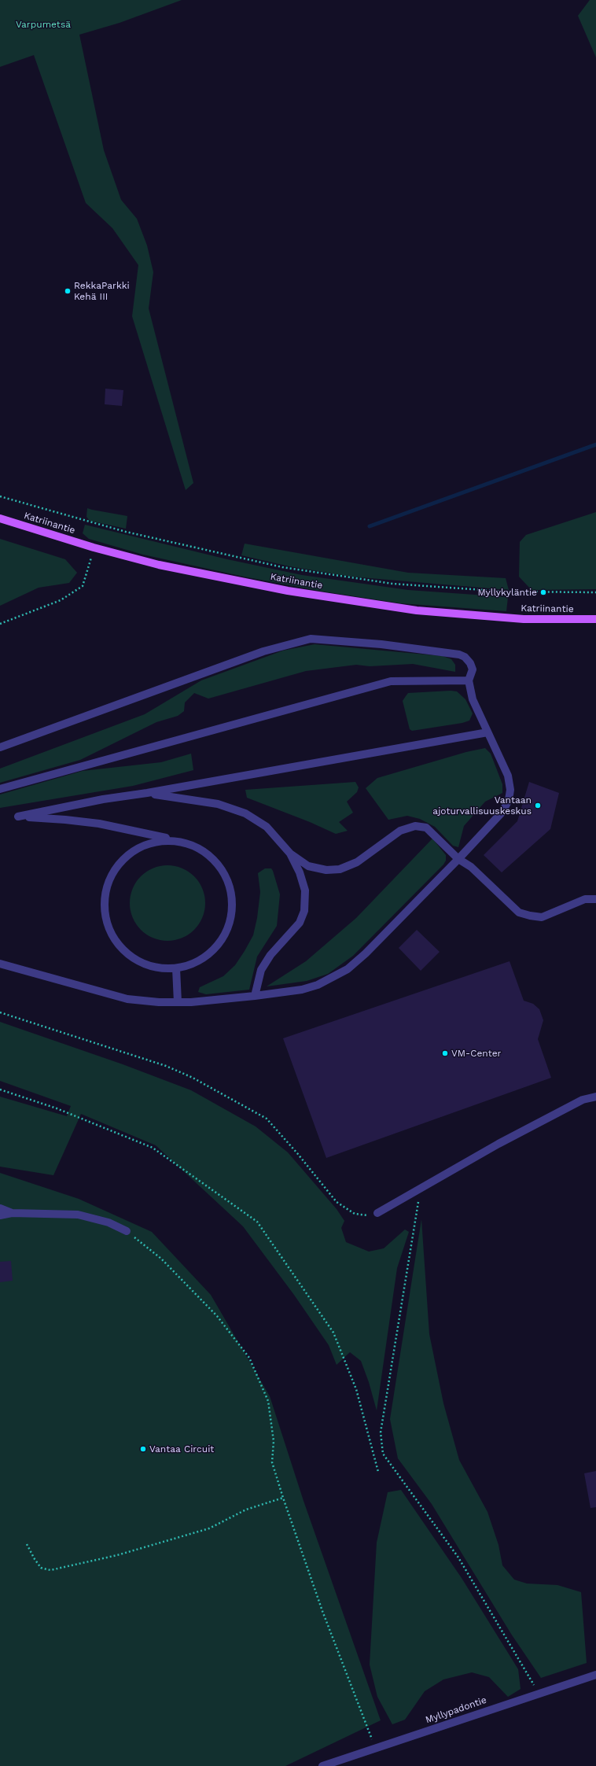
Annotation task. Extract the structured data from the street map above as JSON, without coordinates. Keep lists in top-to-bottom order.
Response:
{
  "streets": {
    "main road": ["Katriinantie"],
    "street": ["Myllypadontie"]
  },
  "parks": ["Varpumetsä"],
  "places": [
    "RekkaParkki Kehä III",
    "Myllykyläntie",
    "Vantaan ajoturvallisuuskeskus",
    "VM-Center",
    "Vantaa Circuit"
  ]
}
